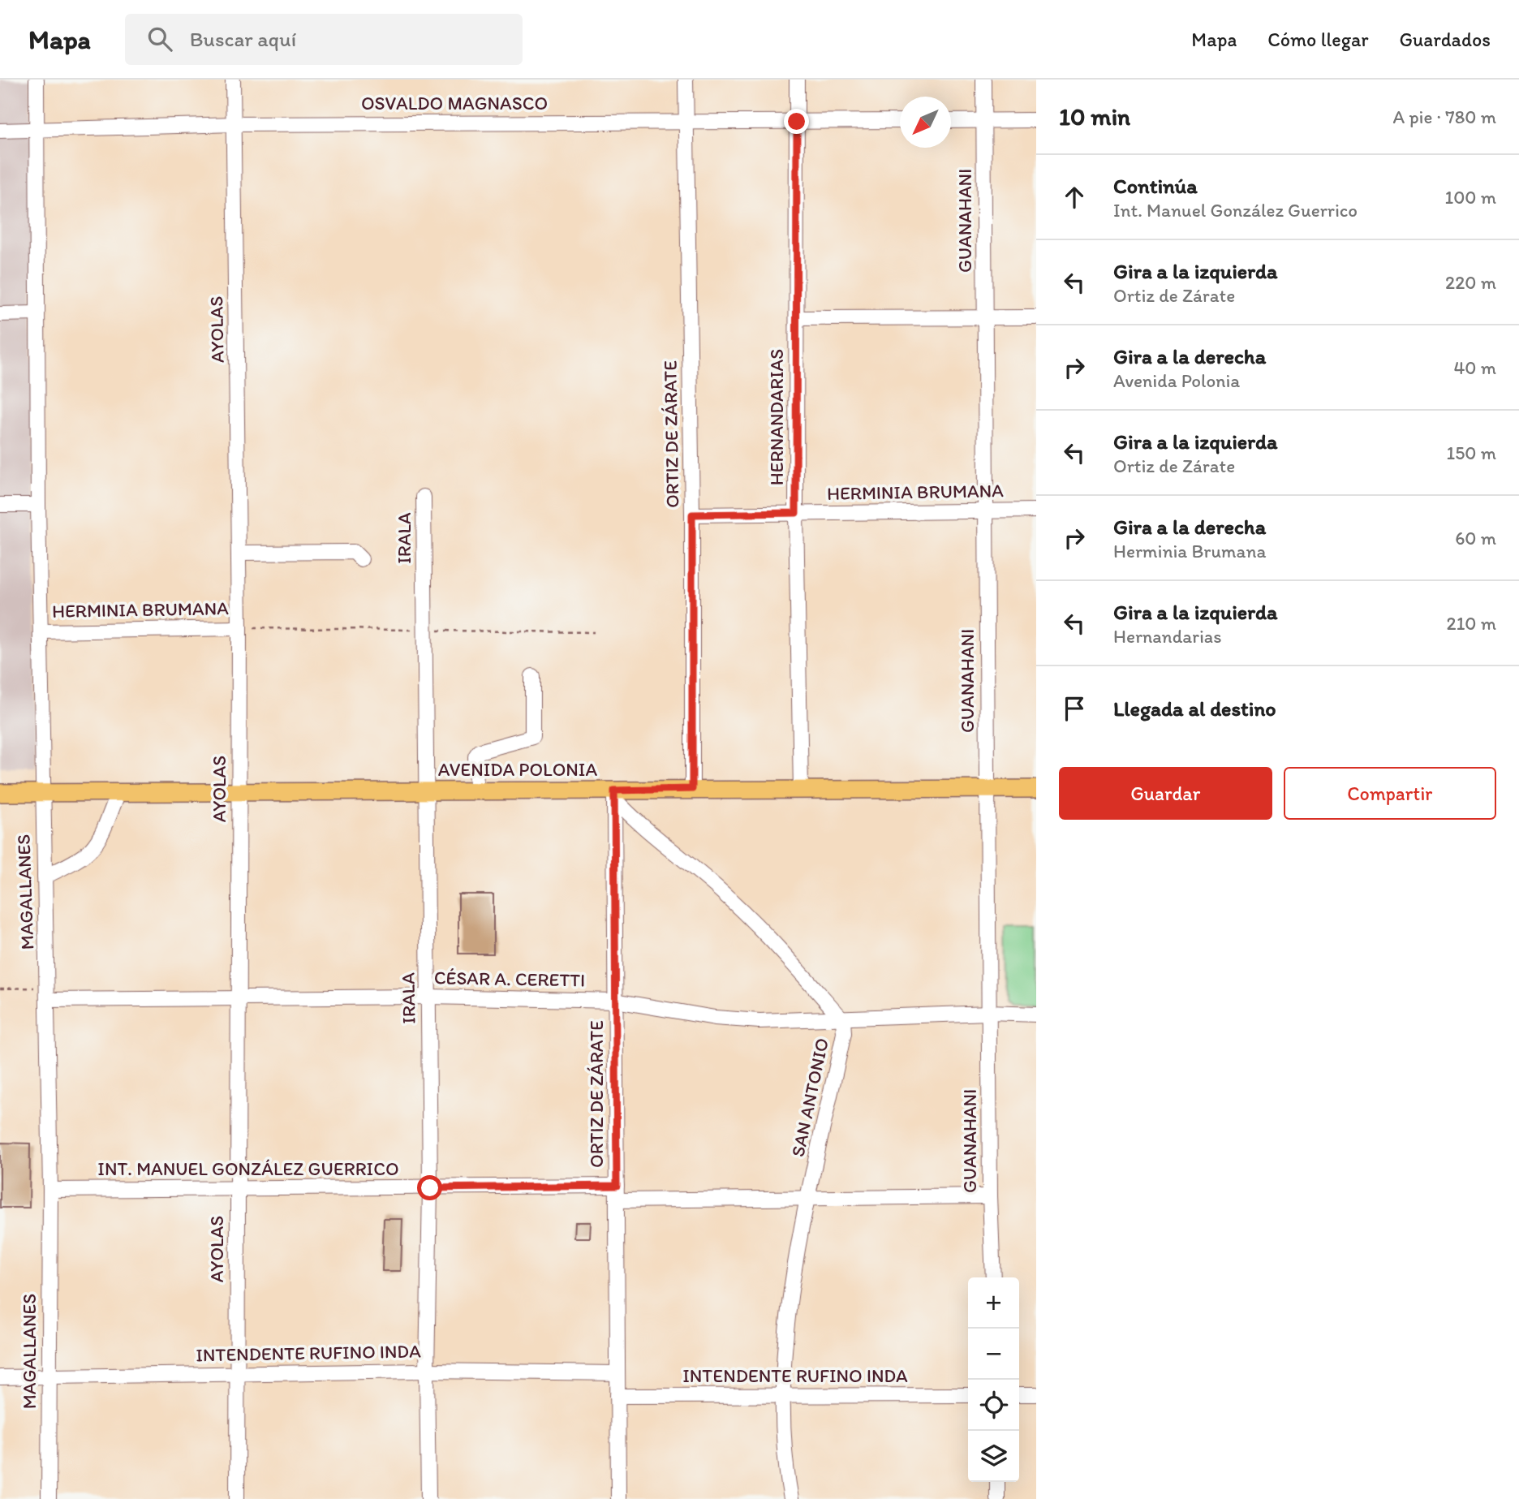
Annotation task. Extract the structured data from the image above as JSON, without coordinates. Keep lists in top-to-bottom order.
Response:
{
  "streets": {
    "main road": ["AVENIDA POLONIA"],
    "street": [
      "OSVALDO MAGNASCO",
      "GUANAHANI",
      "AYOLAS",
      "HERNANDARIAS",
      "ORTIZ DE ZÁRATE",
      "HERMINIA BRUMANA",
      "IRALA",
      "MAGALLANES",
      "CÉSAR A. CERETTI",
      "SAN ANTONIO",
      "INT. MANUEL GONZÁLEZ GUERRICO",
      "INTENDENTE RUFINO INDA"
    ]
  },
  "crossings": [
    ["OSVALDO MAGNASCO", "AYOLAS"],
    ["OSVALDO MAGNASCO", "HERNANDARIAS"],
    ["OSVALDO MAGNASCO", "ORTIZ DE ZÁRATE"],
    ["OSVALDO MAGNASCO", "MAGALLANES"],
    ["GUANAHANI", "HERMINIA BRUMANA"],
    ["GUANAHANI", "AVENIDA POLONIA"],
    ["GUANAHANI", "CÉSAR A. CERETTI"],
    ["GUANAHANI", "INT. MANUEL GONZÁLEZ GUERRICO"],
    ["AYOLAS", "HERMINIA BRUMANA"],
    ["AYOLAS", "AVENIDA POLONIA"],
    ["AYOLAS", "CÉSAR A. CERETTI"],
    ["AYOLAS", "INT. MANUEL GONZÁLEZ GUERRICO"],
    ["AYOLAS", "INTENDENTE RUFINO INDA"],
    ["HERNANDARIAS", "HERMINIA BRUMANA"],
    ["HERNANDARIAS", "AVENIDA POLONIA"],
    ["ORTIZ DE ZÁRATE", "HERMINIA BRUMANA"],
    ["ORTIZ DE ZÁRATE", "AVENIDA POLONIA"],
    ["ORTIZ DE ZÁRATE", "CÉSAR A. CERETTI"],
    ["ORTIZ DE ZÁRATE", "SAN ANTONIO"],
    ["ORTIZ DE ZÁRATE", "INT. MANUEL GONZÁLEZ GUERRICO"],
    ["ORTIZ DE ZÁRATE", "INTENDENTE RUFINO INDA"],
    ["HERMINIA BRUMANA", "MAGALLANES"],
    ["IRALA", "AVENIDA POLONIA"],
    ["IRALA", "CÉSAR A. CERETTI"],
    ["IRALA", "INT. MANUEL GONZÁLEZ GUERRICO"],
    ["IRALA", "INTENDENTE RUFINO INDA"],
    ["AVENIDA POLONIA", "MAGALLANES"],
    ["AVENIDA POLONIA", "SAN ANTONIO"],
    ["MAGALLANES", "CÉSAR A. CERETTI"],
    ["MAGALLANES", "INT. MANUEL GONZÁLEZ GUERRICO"],
    ["MAGALLANES", "INTENDENTE RUFINO INDA"],
    ["CÉSAR A. CERETTI", "SAN ANTONIO"],
    ["SAN ANTONIO", "INT. MANUEL GONZÁLEZ GUERRICO"],
    ["SAN ANTONIO", "INTENDENTE RUFINO INDA"]
  ],
  "north": "bottom left",
  "page": {
    "header": "Mapa",
    "search": "Buscar aquí",
    "nav": ["Mapa", "Cómo llegar", "Guardados"],
    "heading": ["10 min", "A pie · 780 m"],
    "list": [
      ["Continúa", "Int. Manuel González Guerrico", "100 m"],
      ["Gira a la izquierda", "Ortiz de Zárate", "220 m"],
      ["Gira a la derecha", "Avenida Polonia", "40 m"],
      ["Gira a la izquierda", "Ortiz de Zárate", "150 m"],
      ["Gira a la derecha", "Herminia Brumana", "60 m"],
      ["Gira a la izquierda", "Hernandarias", "210 m"],
      "Llegada al destino"
    ],
    "buttons": ["Guardar", "Compartir"],
    "map_buttons": ["+", "−"]
  }
}
